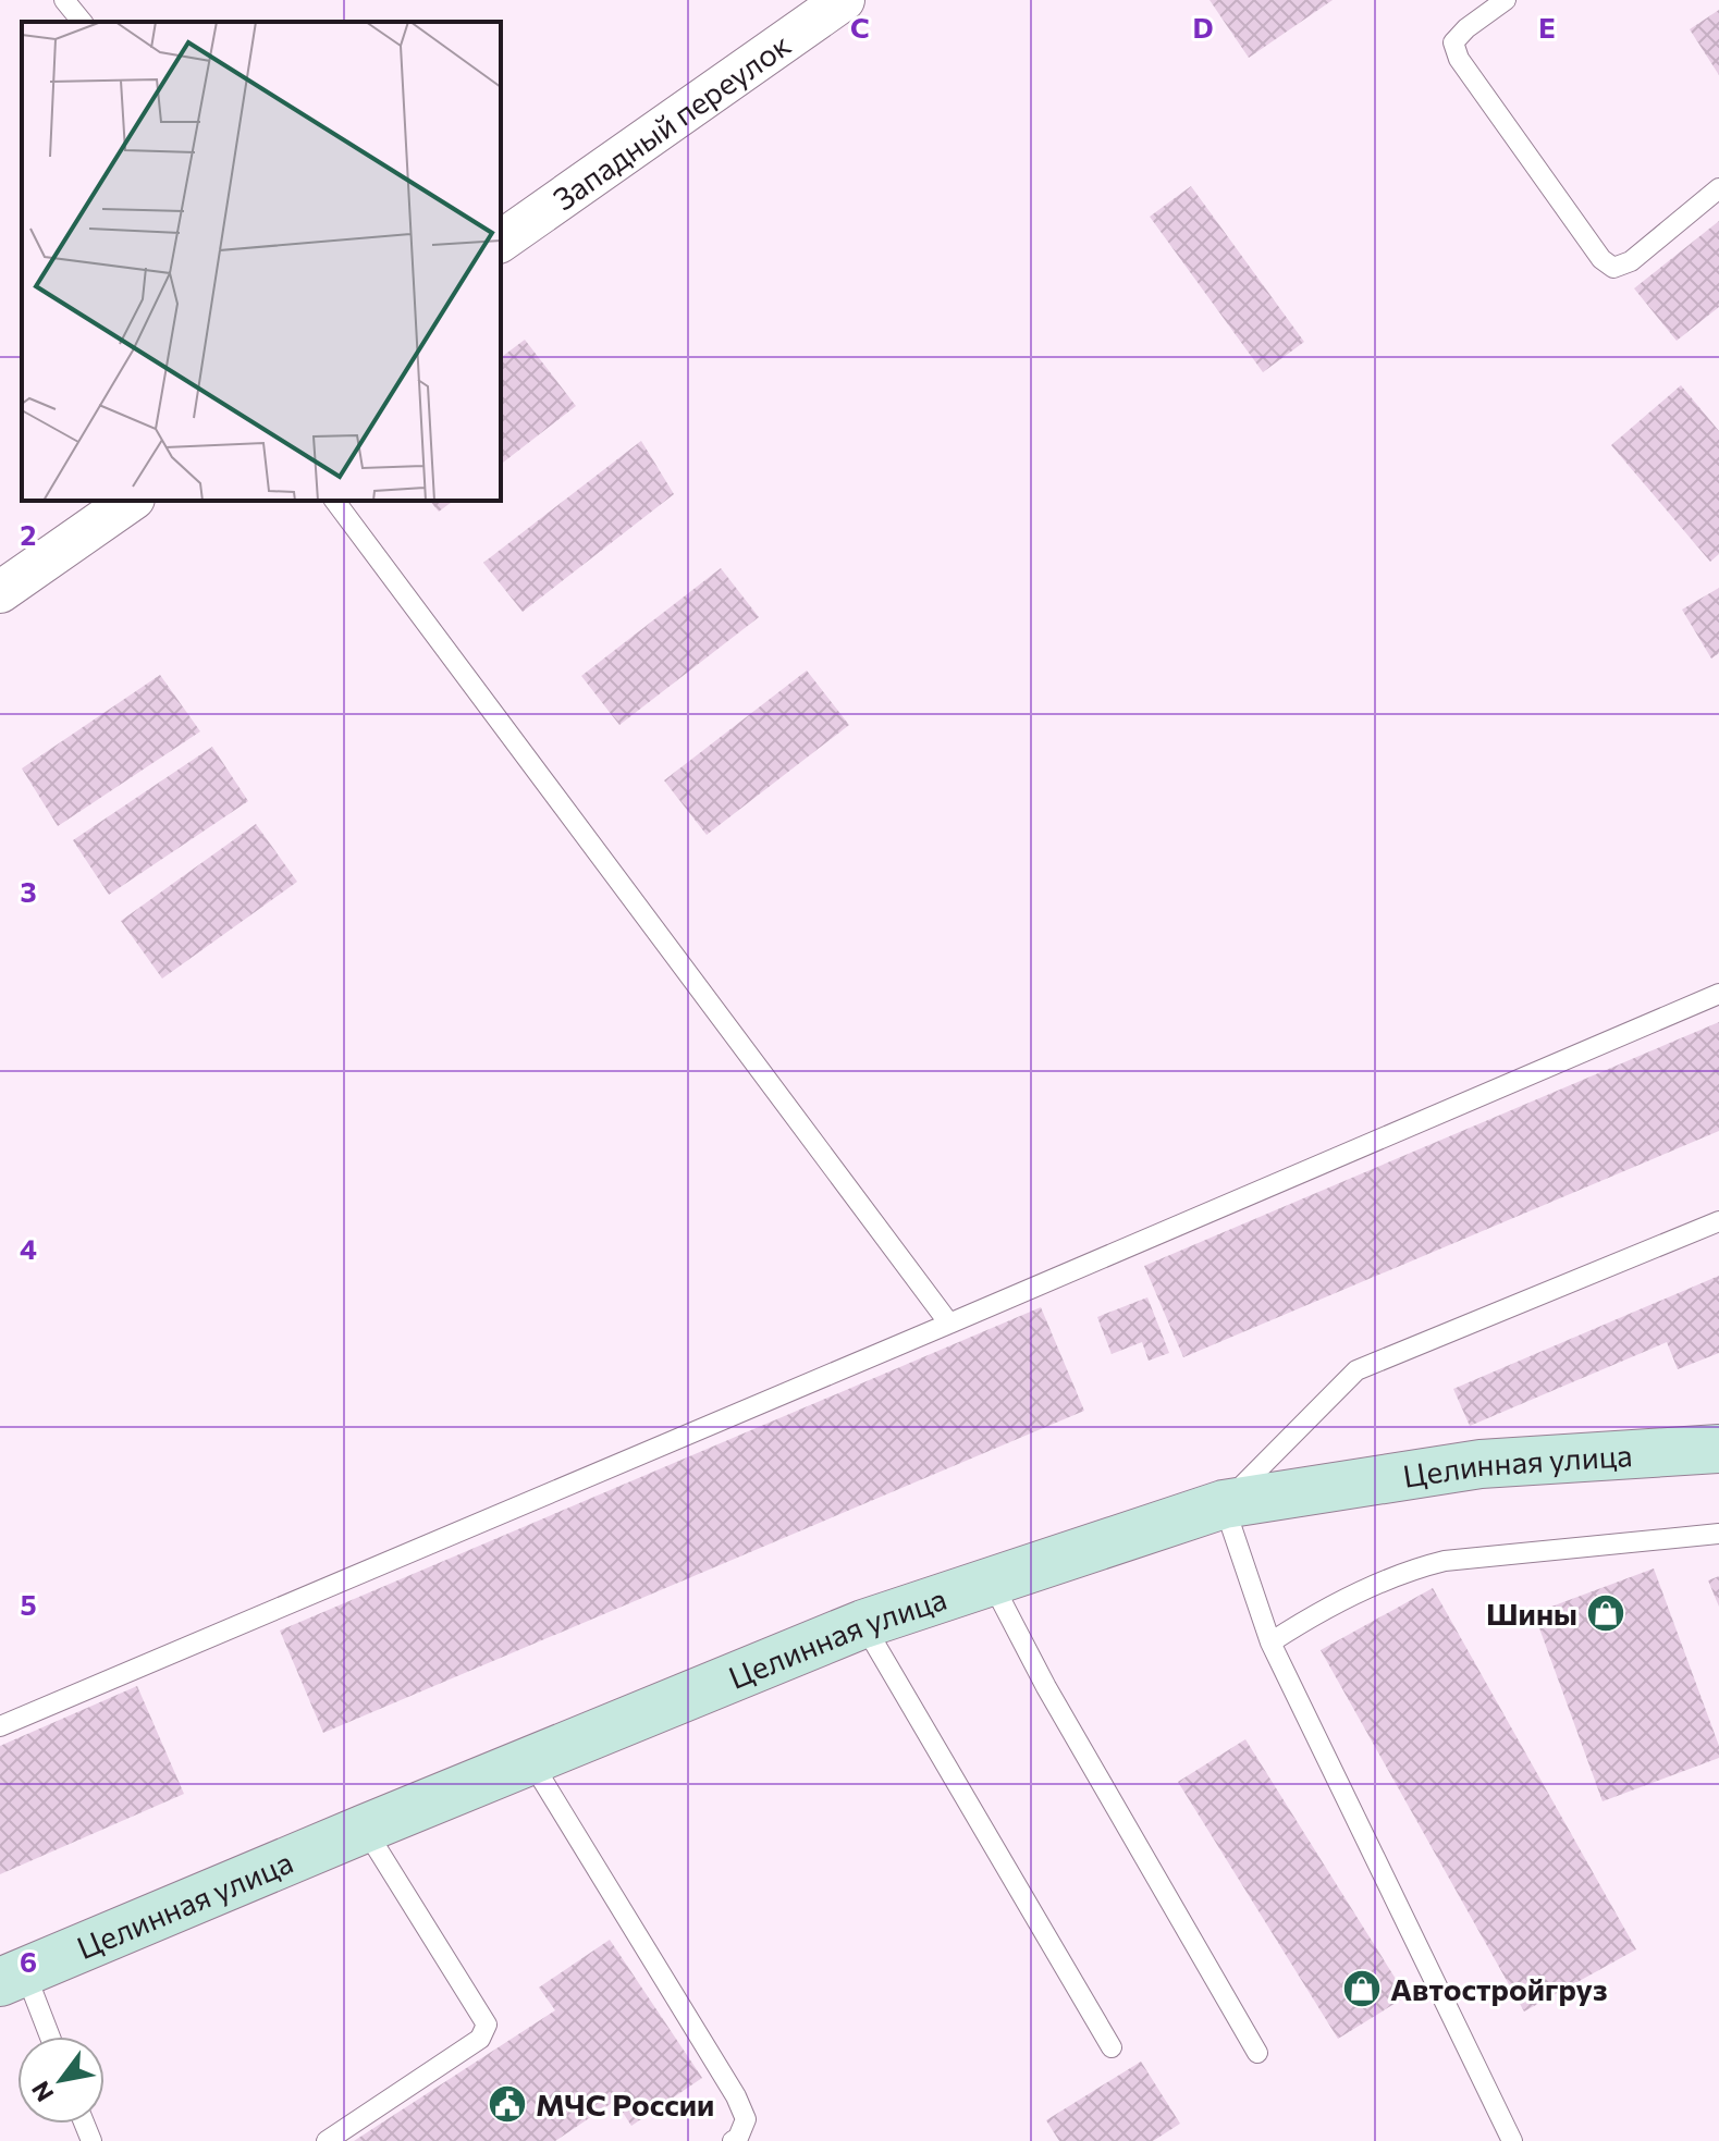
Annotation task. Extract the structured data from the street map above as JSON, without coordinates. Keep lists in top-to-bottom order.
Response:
{
  "streets": {
    "main road": ["Целинная улица"],
    "street": ["Западный переулок"]
  },
  "places": {
    "shop": ["Шины", "Автостройгруз"],
    "public building": ["МЧС России"]
  },
  "north": "bottom left",
  "grid": {
    "columns": ["C", "D", "E"],
    "rows": [
      "2",
      "3",
      "4",
      "5",
      "6"
    ]
  }
}
